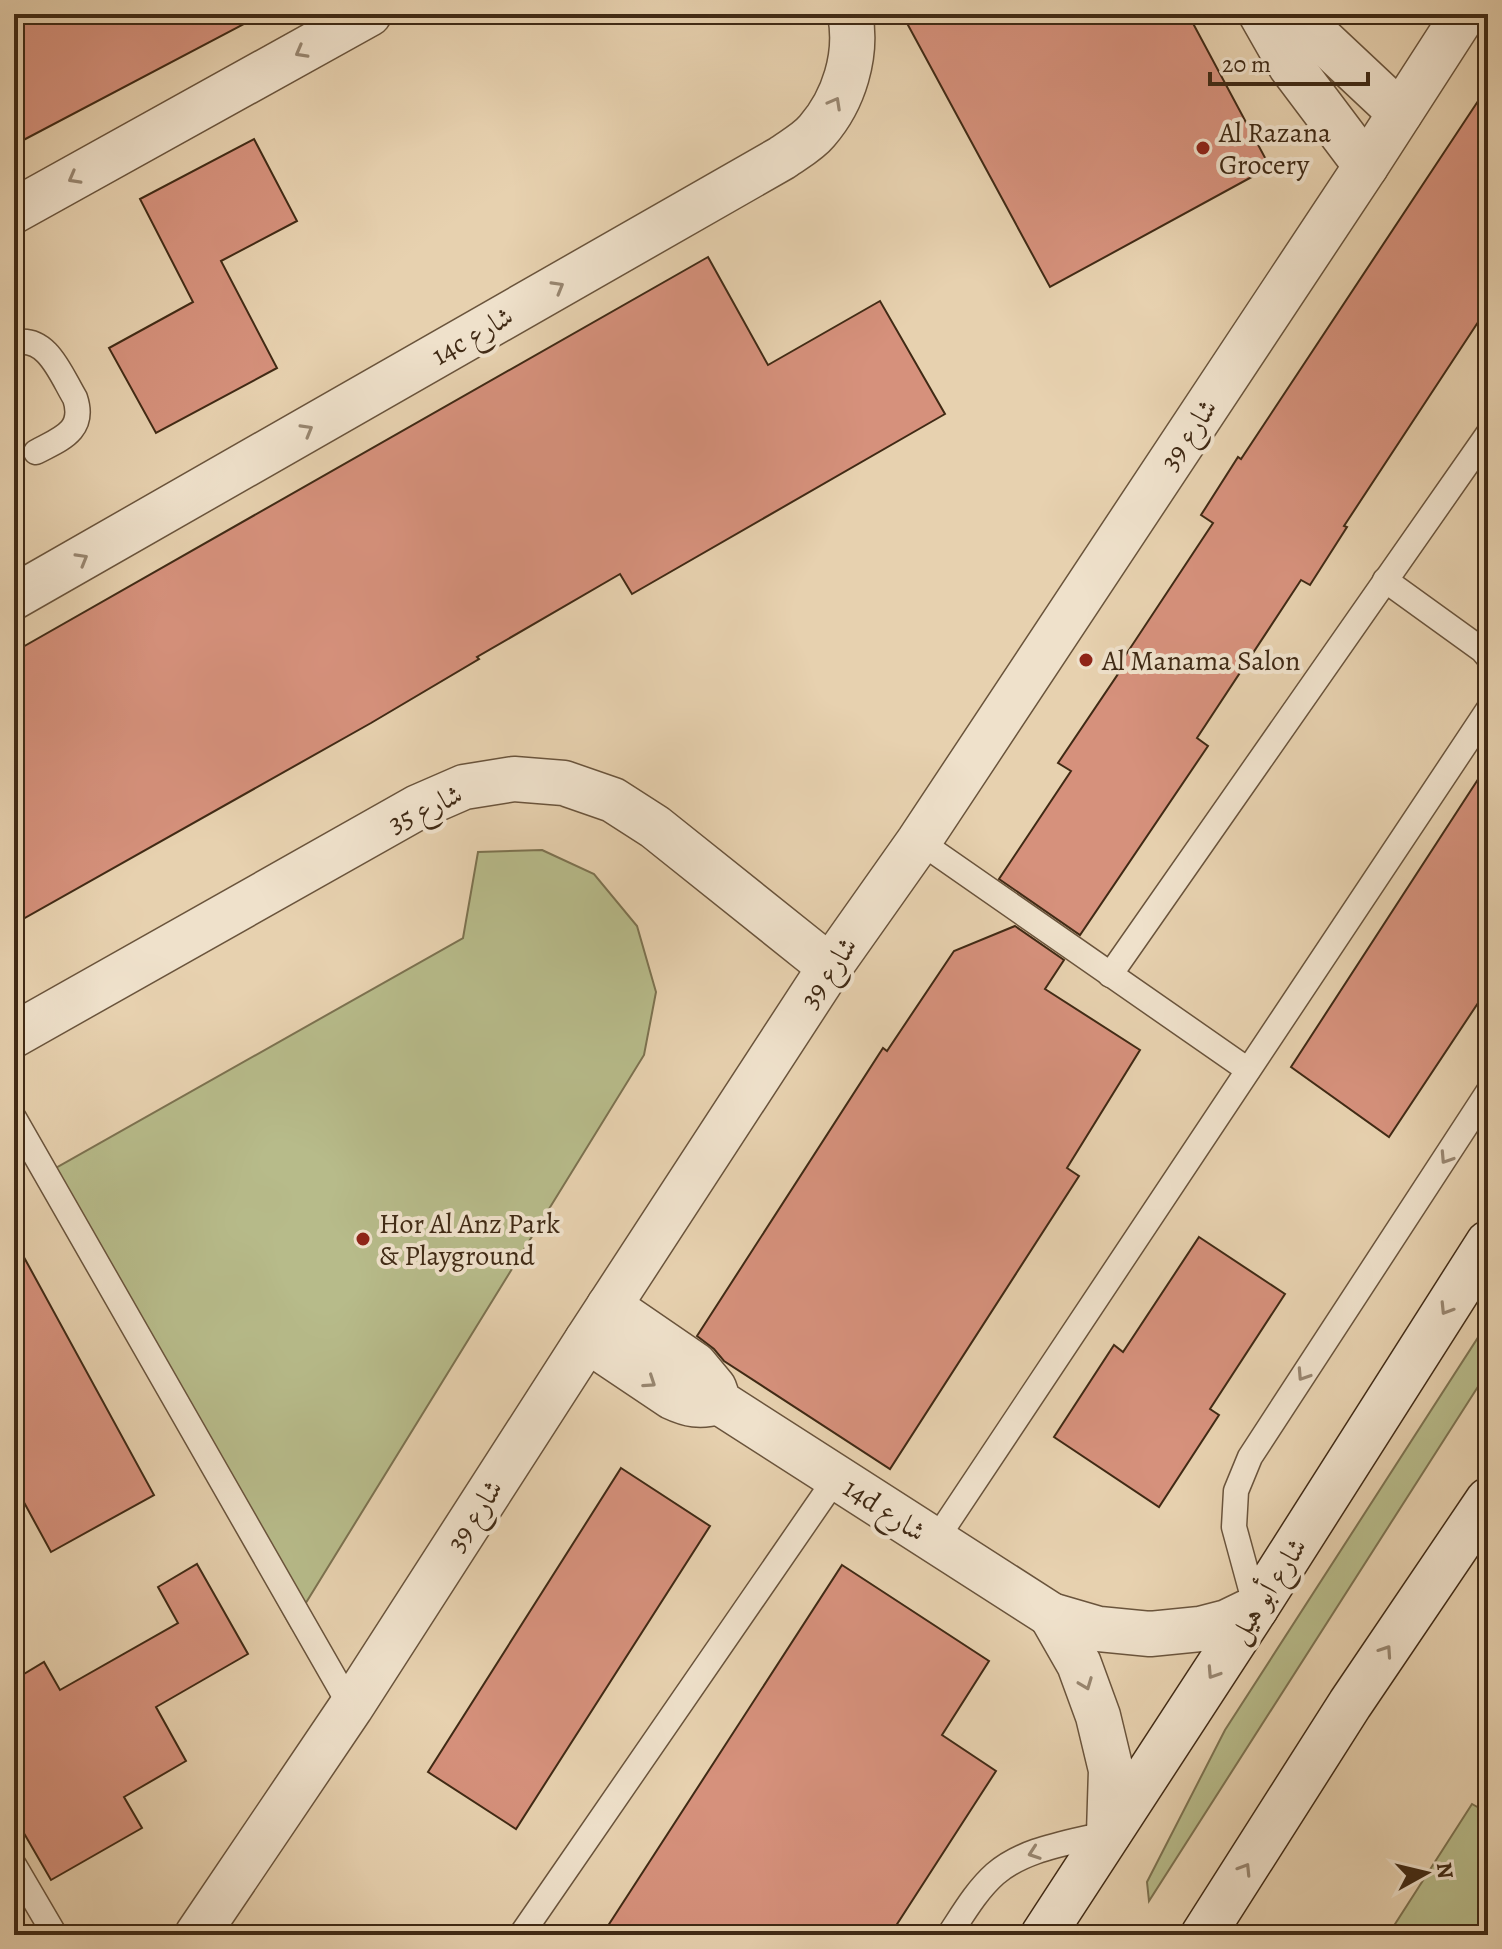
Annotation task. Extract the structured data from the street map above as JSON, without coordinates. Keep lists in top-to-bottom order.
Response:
{
  "streets": {
    "street": [
      "14c شارع",
      "شارع 39",
      "شارع 35",
      "14d شارع",
      "شارع أبو هيل"
    ]
  },
  "crossings": [
    ["شارع 39", "شارع 35"],
    ["شارع 39", "14d شارع"],
    ["14d شارع", "شارع أبو هيل"]
  ],
  "places": ["Al Razana Grocery", "Al Manama Salon", "Hor Al Anz Park & Playground"],
  "scale_bar": "20 m",
  "north": "right"
}
